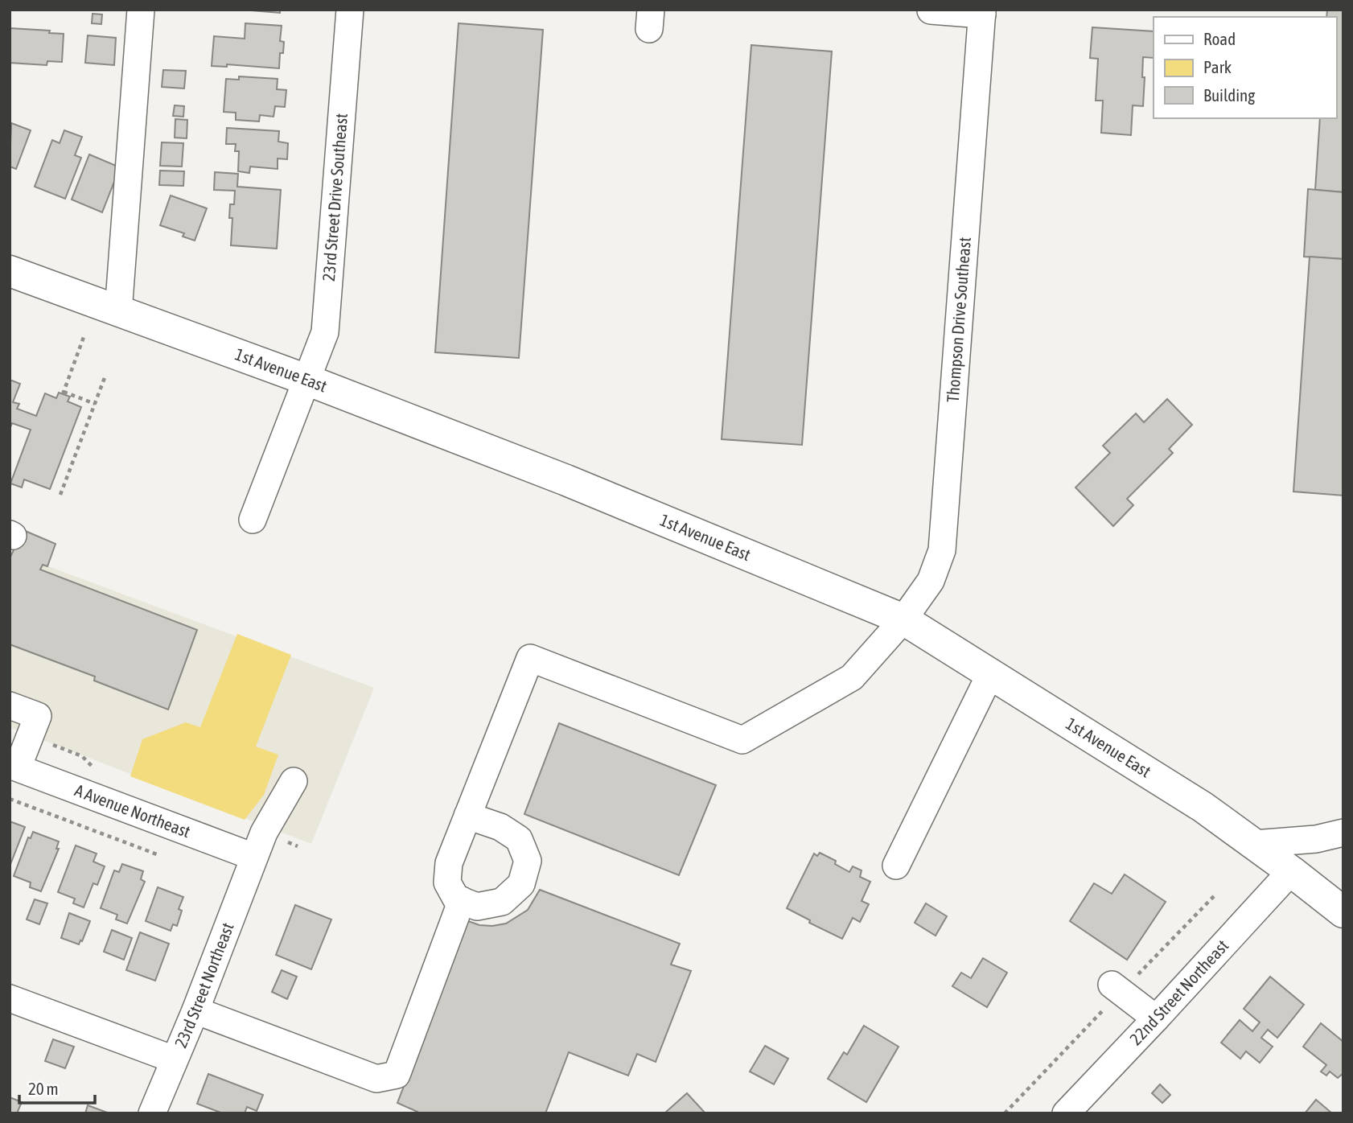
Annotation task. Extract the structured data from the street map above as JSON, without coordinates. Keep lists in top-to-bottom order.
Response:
{
  "streets": {
    "main road": ["1st Avenue East"],
    "street": [
      "23rd Street Drive Southeast",
      "Thompson Drive Southeast",
      "A Avenue Northeast",
      "23rd Street Northeast",
      "22nd Street Northeast"
    ]
  },
  "crossings": [
    ["23rd Street Drive Southeast", "1st Avenue East"],
    ["Thompson Drive Southeast", "1st Avenue East"],
    ["1st Avenue East", "22nd Street Northeast"],
    ["A Avenue Northeast", "23rd Street Northeast"]
  ],
  "legend": ["Road", "Park", "Building"],
  "scale_bar": "20 m"
}
